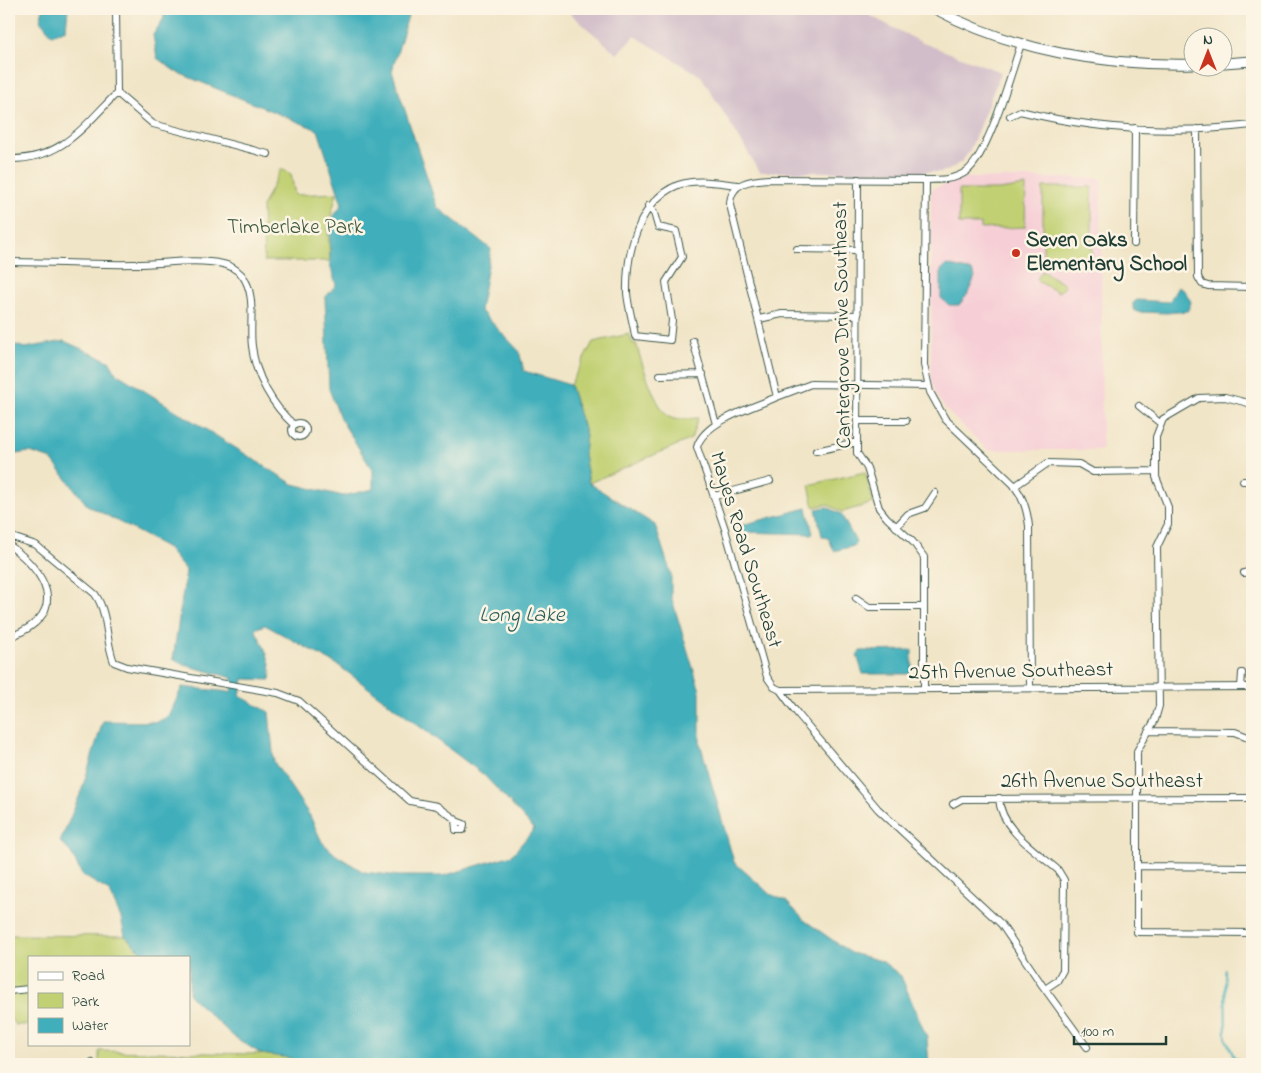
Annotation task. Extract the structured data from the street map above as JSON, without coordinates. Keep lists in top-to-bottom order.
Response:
{
  "streets": {
    "street": [
      "Cantergrove Drive Southeast",
      "Mayes Road Southeast",
      "25th Avenue Southeast",
      "26th Avenue Southeast"
    ]
  },
  "crossings": [
    ["Cantergrove Drive Southeast", "Mayes Road Southeast"],
    ["Cantergrove Drive Southeast", "25th Avenue Southeast"],
    ["Mayes Road Southeast", "25th Avenue Southeast"]
  ],
  "water": ["Long Lake"],
  "parks": ["Timberlake Park"],
  "places": ["Seven Oaks Elementary School"],
  "legend": ["Road", "Park", "Water"],
  "scale_bar": "100 m",
  "north": "top"
}
